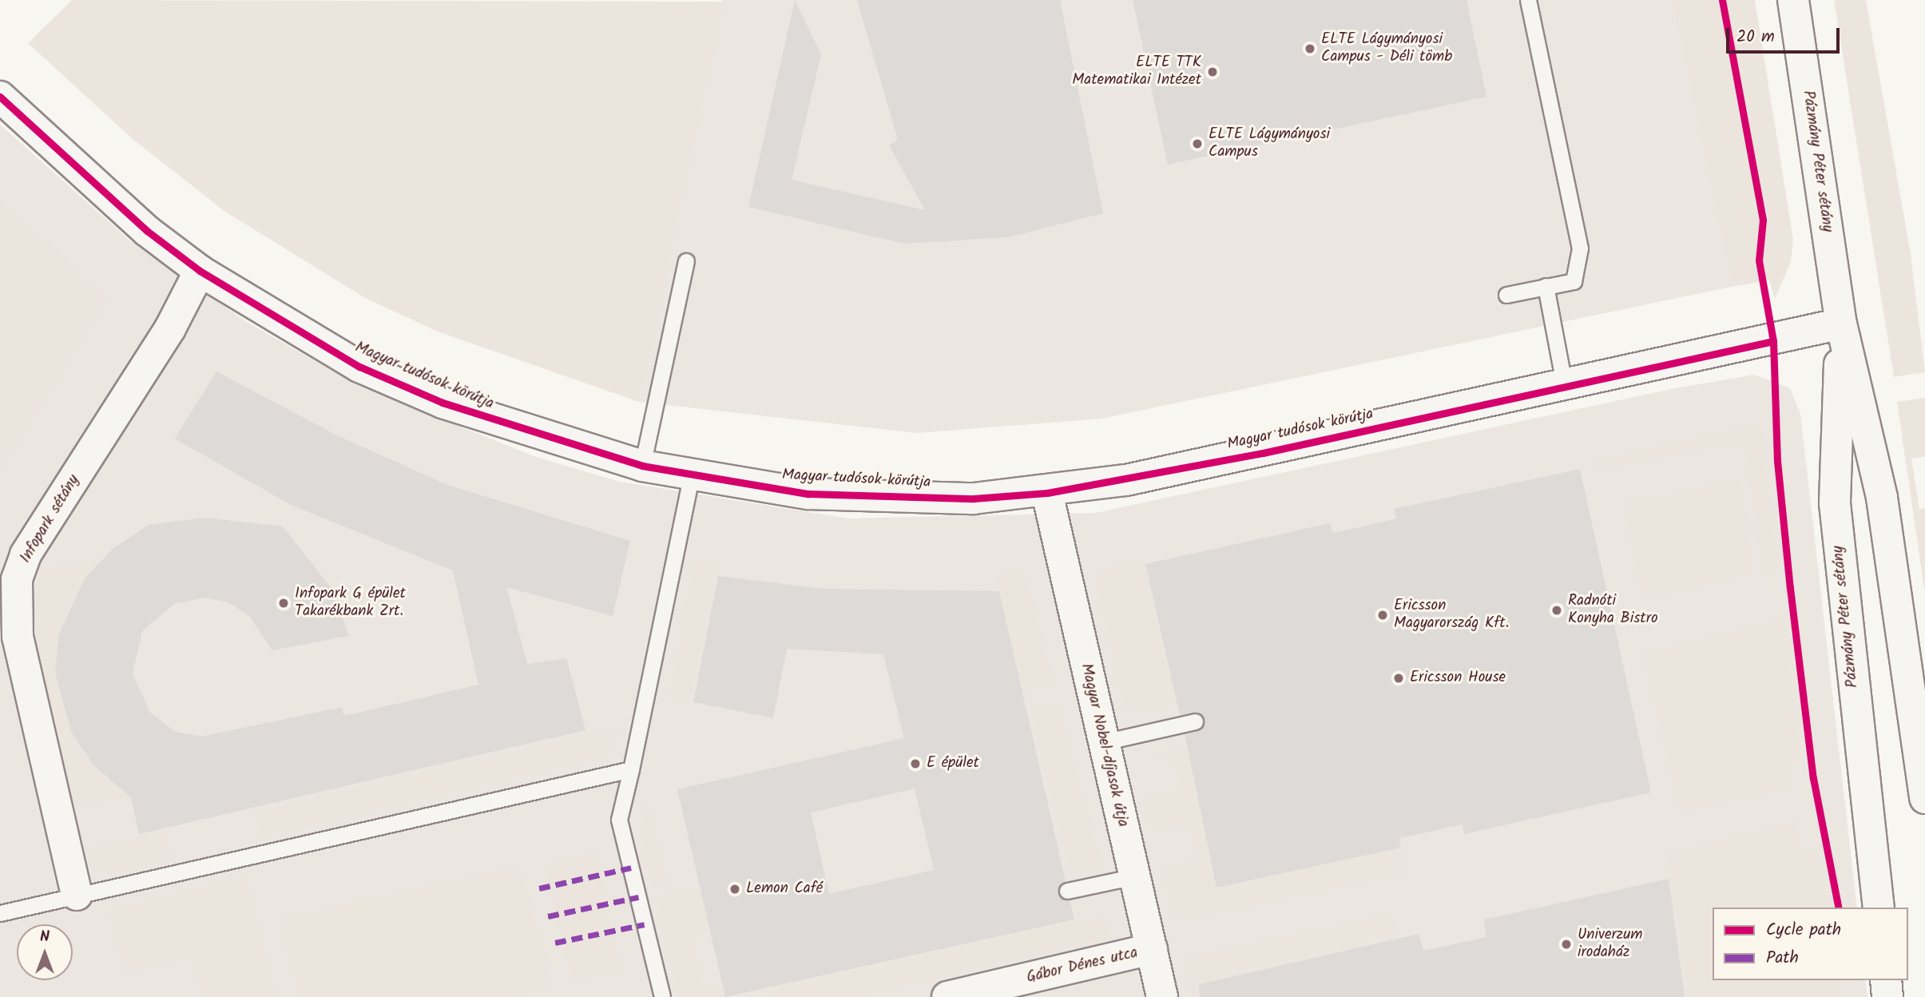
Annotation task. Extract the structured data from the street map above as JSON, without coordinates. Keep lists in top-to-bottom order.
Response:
{
  "streets": {
    "street": [
      "Pázmány Péter sétány",
      "Magyar tudósok körútja",
      "Infopark sétány",
      "Magyar Nobel-díjasok útja",
      "Gábor Dénes utca"
    ]
  },
  "crossings": [
    ["Pázmány Péter sétány", "Magyar tudósok körútja"],
    ["Magyar tudósok körútja", "Infopark sétány"],
    ["Magyar tudósok körútja", "Magyar Nobel-díjasok útja"],
    ["Magyar Nobel-díjasok útja", "Gábor Dénes utca"]
  ],
  "places": [
    "ELTE Lágymányosi Campus - Déli tömb",
    "ELTE TTK Matematikai Intézet",
    "ELTE Lágymányosi Campus",
    "Infopark G épület Takarékbank Zrt.",
    "Radnóti Konyha Bistro",
    "Ericsson Magyarország Kft.",
    "Ericsson House",
    "E épület",
    "Lemon Café",
    "Univerzum irodaház"
  ],
  "legend": ["Cycle path", "Path"],
  "scale_bar": "20 m",
  "north": "top"
}
